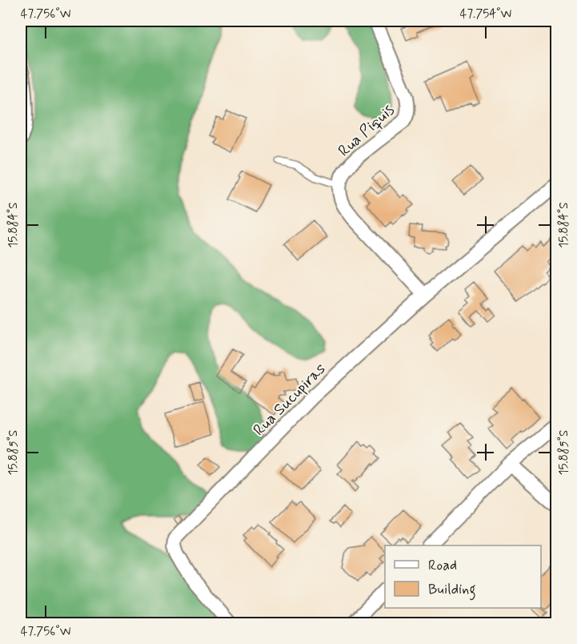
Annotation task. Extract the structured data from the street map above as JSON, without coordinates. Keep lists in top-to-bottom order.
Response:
{
  "streets": {
    "street": ["Rua Piquis", "Rua Sucupiras"]
  },
  "legend": ["Road", "Building"],
  "coordinates": [
    "47.756°W",
    "47.754°W",
    "15.884°S",
    "15.885°S"
  ]
}
